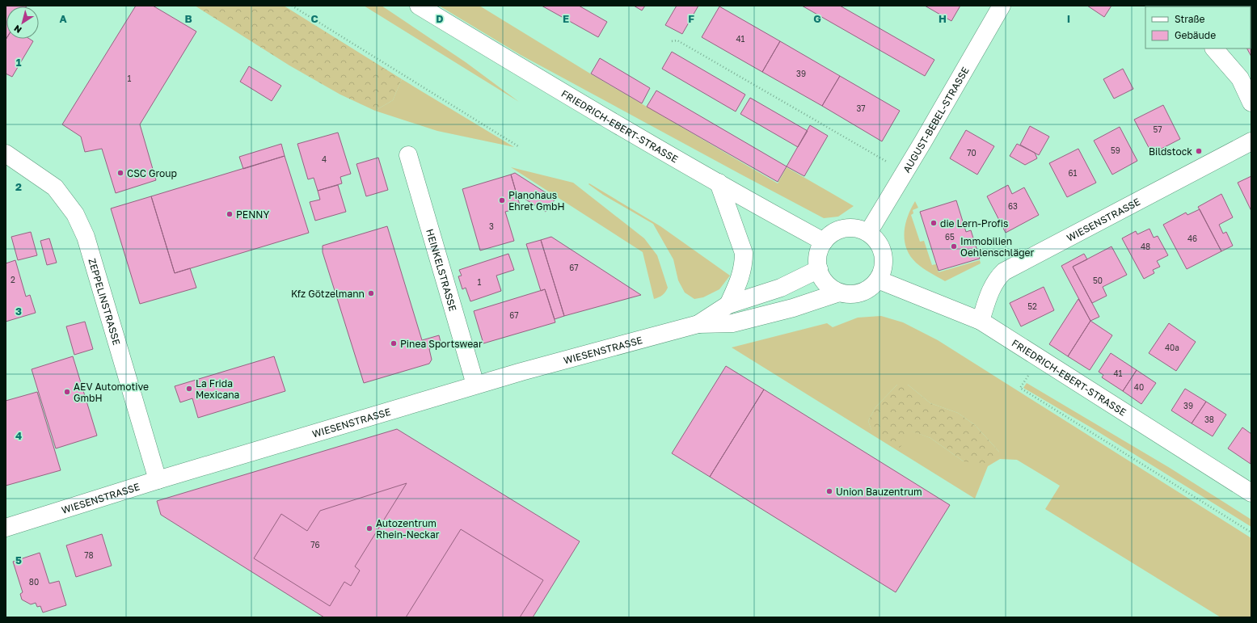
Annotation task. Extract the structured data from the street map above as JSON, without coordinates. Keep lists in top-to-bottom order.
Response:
{
  "streets": {
    "street": [
      "AUGUST-BEBEL-STRASSE",
      "FRIEDRICH-EBERT-STRASSE",
      "WIESENSTRASSE",
      "HEINKELSTRASSE",
      "ZEPPELINSTRASSE"
    ]
  },
  "crossings": [
    ["AUGUST-BEBEL-STRASSE", "FRIEDRICH-EBERT-STRASSE"],
    ["AUGUST-BEBEL-STRASSE", "WIESENSTRASSE"],
    ["FRIEDRICH-EBERT-STRASSE", "WIESENSTRASSE"],
    ["WIESENSTRASSE", "HEINKELSTRASSE"],
    ["WIESENSTRASSE", "ZEPPELINSTRASSE"]
  ],
  "places": [
    "Bildstock",
    "CSC Group",
    "Pianohaus Ehret GmbH",
    "PENNY",
    "die Lern-Profis",
    "Immobilien Oehlenschläger",
    "Kfz Götzelmann",
    "Pinea Sportswear",
    "La Frida Mexicana",
    "AEV Automotive GmbH",
    "Union Bauzentrum",
    "Autozentrum Rhein-Neckar"
  ],
  "house_numbers": [
    "41",
    "39",
    "1",
    "37",
    "57",
    "59",
    "70",
    "4",
    "61",
    "63",
    "3",
    "65",
    "46",
    "48",
    "67",
    "2",
    "50",
    "1",
    "52",
    "67",
    "40a",
    "41",
    "40",
    "39",
    "38",
    "76",
    "78",
    "80"
  ],
  "legend": ["Straße", "Gebäude"],
  "north": "bottom left",
  "grid": {
    "columns": [
      "A",
      "B",
      "C",
      "D",
      "E",
      "F",
      "G",
      "H",
      "I"
    ],
    "rows": [
      "1",
      "2",
      "3",
      "4",
      "5"
    ]
  }
}
